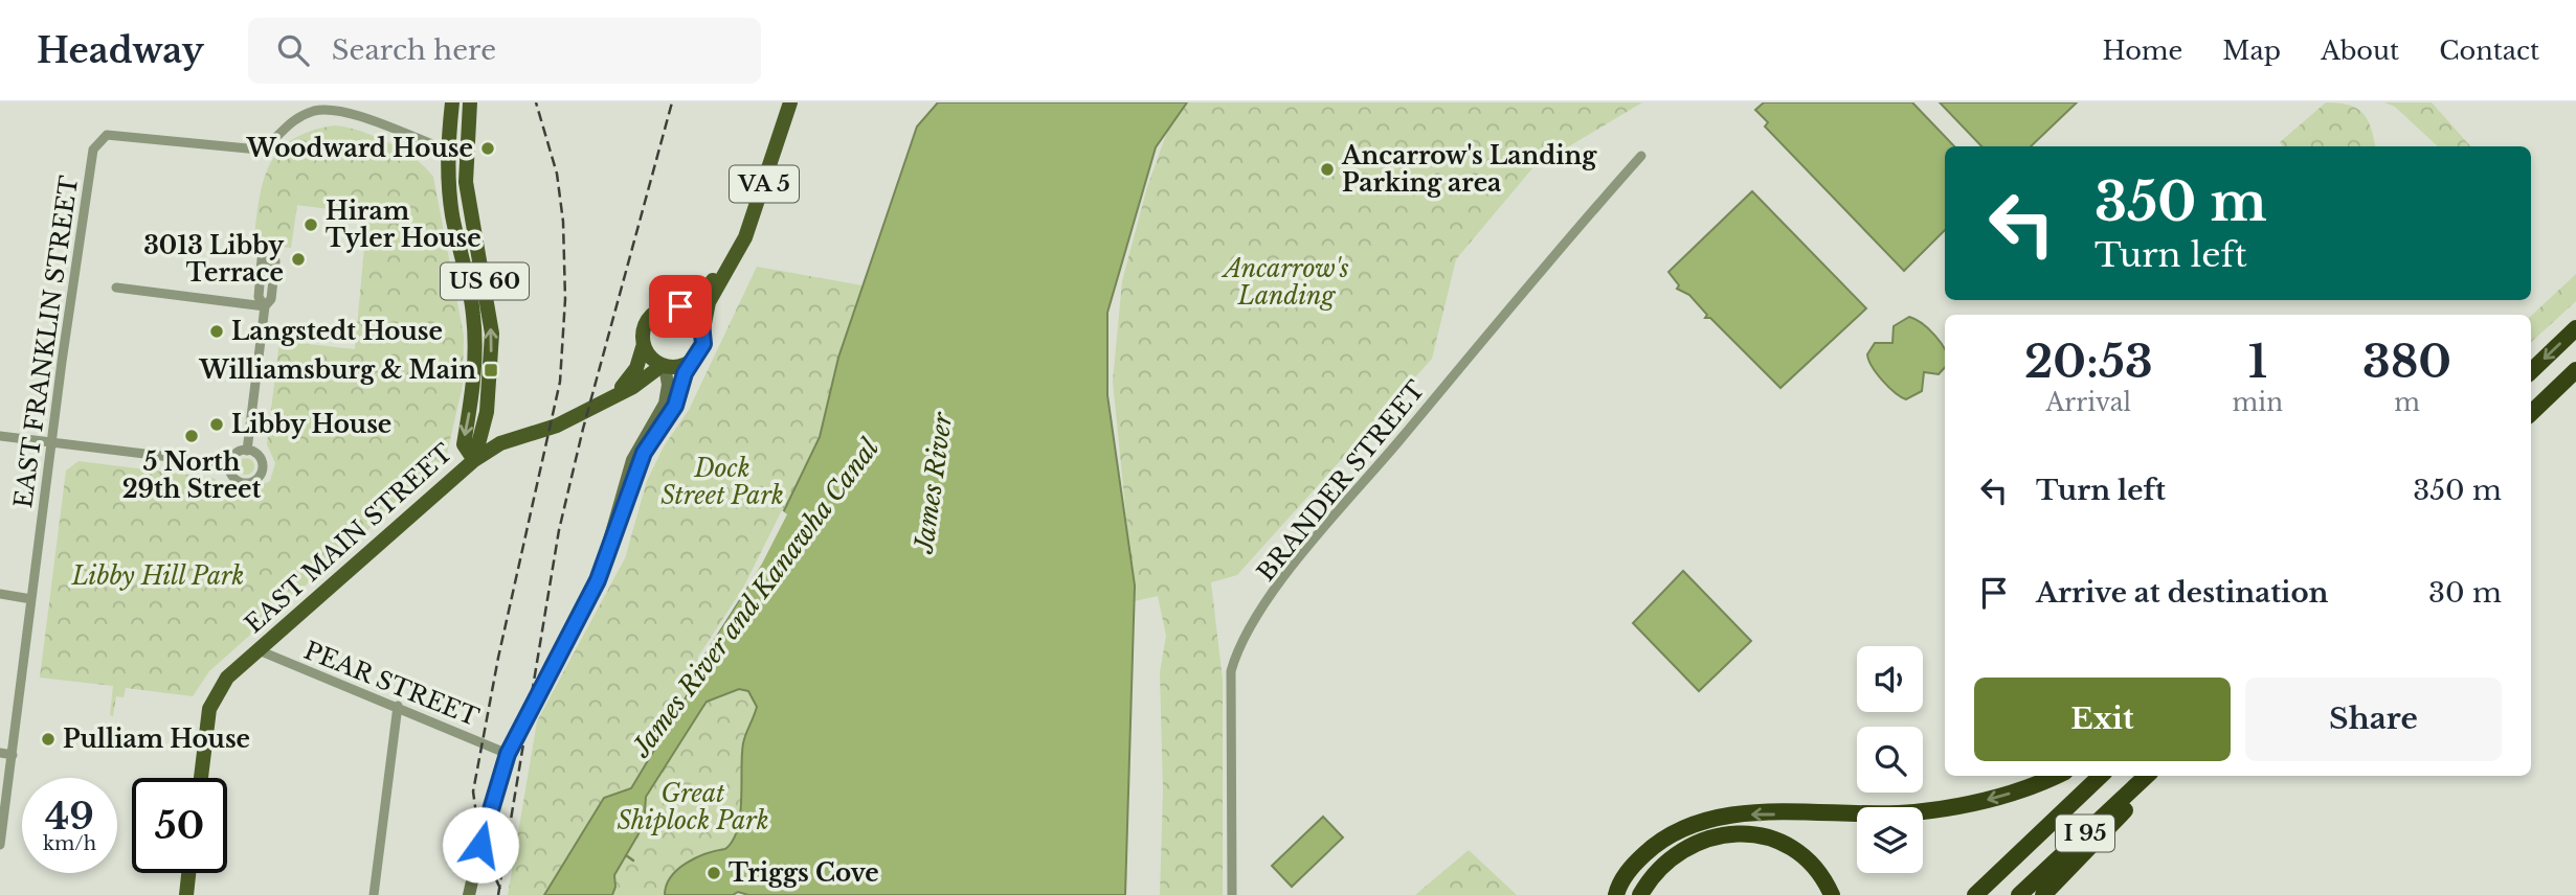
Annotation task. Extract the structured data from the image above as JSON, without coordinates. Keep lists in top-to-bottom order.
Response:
{
  "streets": {
    "highway": ["I 95"],
    "main road": ["VA 5", "US 60", "EAST MAIN STREET"],
    "street": ["EAST FRANKLIN STREET", "BRANDER STREET", "PEAR STREET"]
  },
  "crossings": [
    ["VA 5", "EAST MAIN STREET"],
    ["US 60", "EAST FRANKLIN STREET"],
    ["US 60", "EAST MAIN STREET"],
    ["EAST MAIN STREET", "PEAR STREET"]
  ],
  "water": ["James River", "James River and Kanawha Canal"],
  "parks": [
    "Ancarrow's Landing",
    "Dock Street Park",
    "Libby Hill Park",
    "Great Shiplock Park"
  ],
  "places": {
    "other": [
      "Woodward House",
      "Ancarrow's Landing Parking area",
      "Hiram Tyler House",
      "3013 Libby Terrace",
      "Langstedt House",
      "Libby House",
      "5 North 29th Street",
      "Pulliam House",
      "Triggs Cove"
    ],
    "transit": ["Williamsburg & Main"]
  },
  "page": {
    "header": "Headway",
    "search": "Search here",
    "nav": [
      "Home",
      "Map",
      "About",
      "Contact"
    ],
    "turn": ["350 m", "Turn left"],
    "eta": [
      "20:53",
      "Arrival",
      "1",
      "min",
      "380",
      "m"
    ],
    "list": [
      {
        "name": "Turn left",
        "value": "350 m"
      },
      {
        "name": "Arrive at destination",
        "value": "30 m"
      }
    ],
    "buttons": ["Exit", "Share"],
    "speed": "49 km/h",
    "limit": "50"
  }
}
